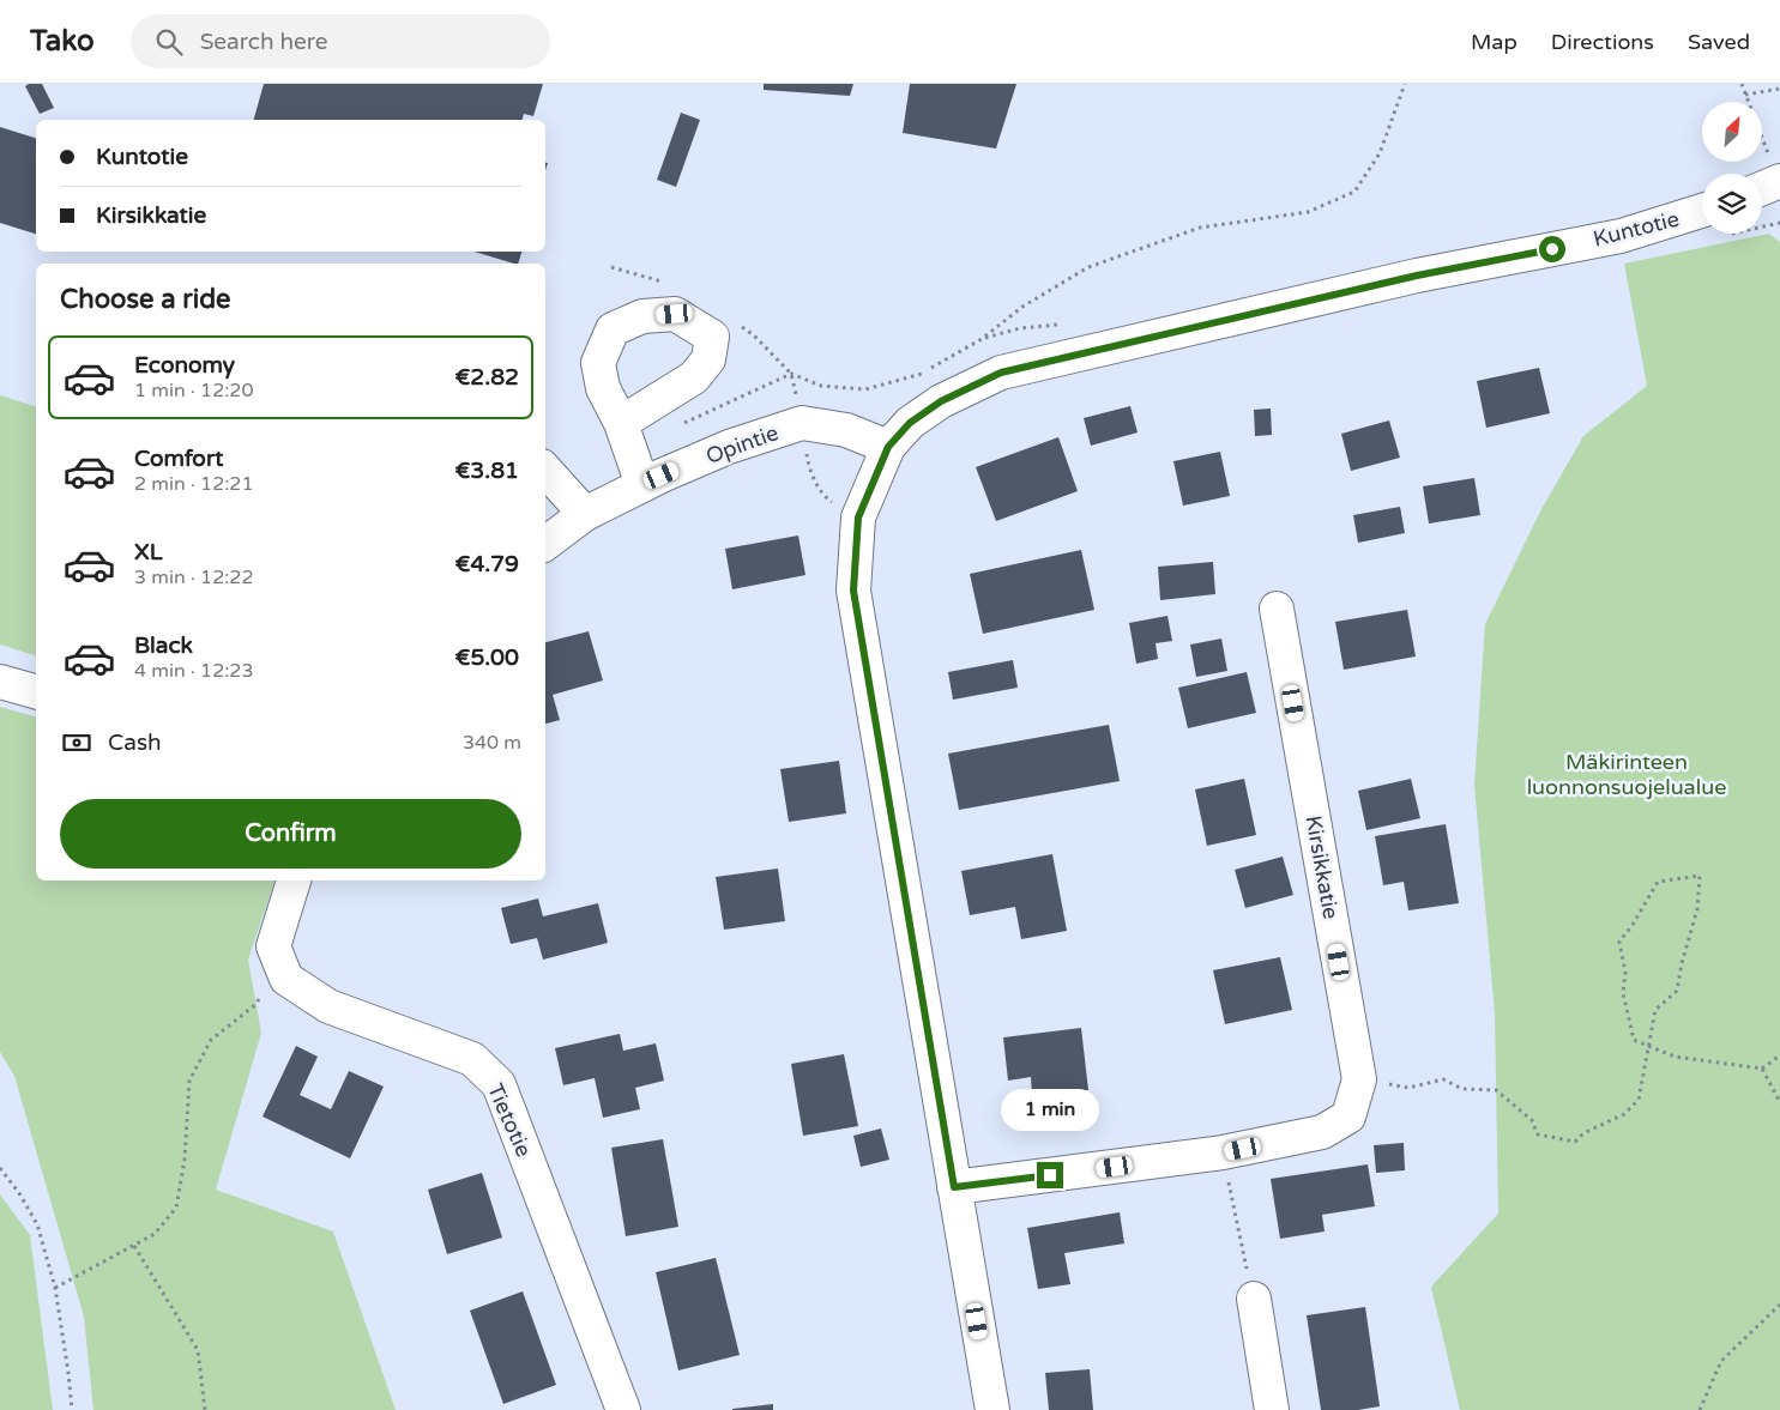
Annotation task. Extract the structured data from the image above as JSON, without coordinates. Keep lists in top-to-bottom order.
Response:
{
  "streets": {
    "street": [
      "Kuntotie",
      "Opintie",
      "Kirsikkatie",
      "Tietotie"
    ]
  },
  "crossings": [
    ["Kuntotie", "Opintie"],
    ["Kuntotie", "Kirsikkatie"]
  ],
  "parks": ["Mäkirinteen luonnonsuojelualue"],
  "north": "top right",
  "page": {
    "header": "Tako",
    "search": "Search here",
    "nav": ["Map", "Directions", "Saved"],
    "banner": ["Kuntotie", "Kirsikkatie"],
    "heading": "Choose a ride",
    "list": [
      {
        "name": "Economy",
        "note": "1 min · 12:20",
        "value": "€2.82"
      },
      {
        "name": "Comfort",
        "note": "2 min · 12:21",
        "value": "€3.81"
      },
      {
        "name": "XL",
        "note": "3 min · 12:22",
        "value": "€4.79"
      },
      {
        "name": "Black",
        "note": "4 min · 12:23",
        "value": "€5.00"
      }
    ],
    "pay": ["Cash", "340 m"],
    "buttons": "Confirm",
    "bubble": "1 min"
  }
}
